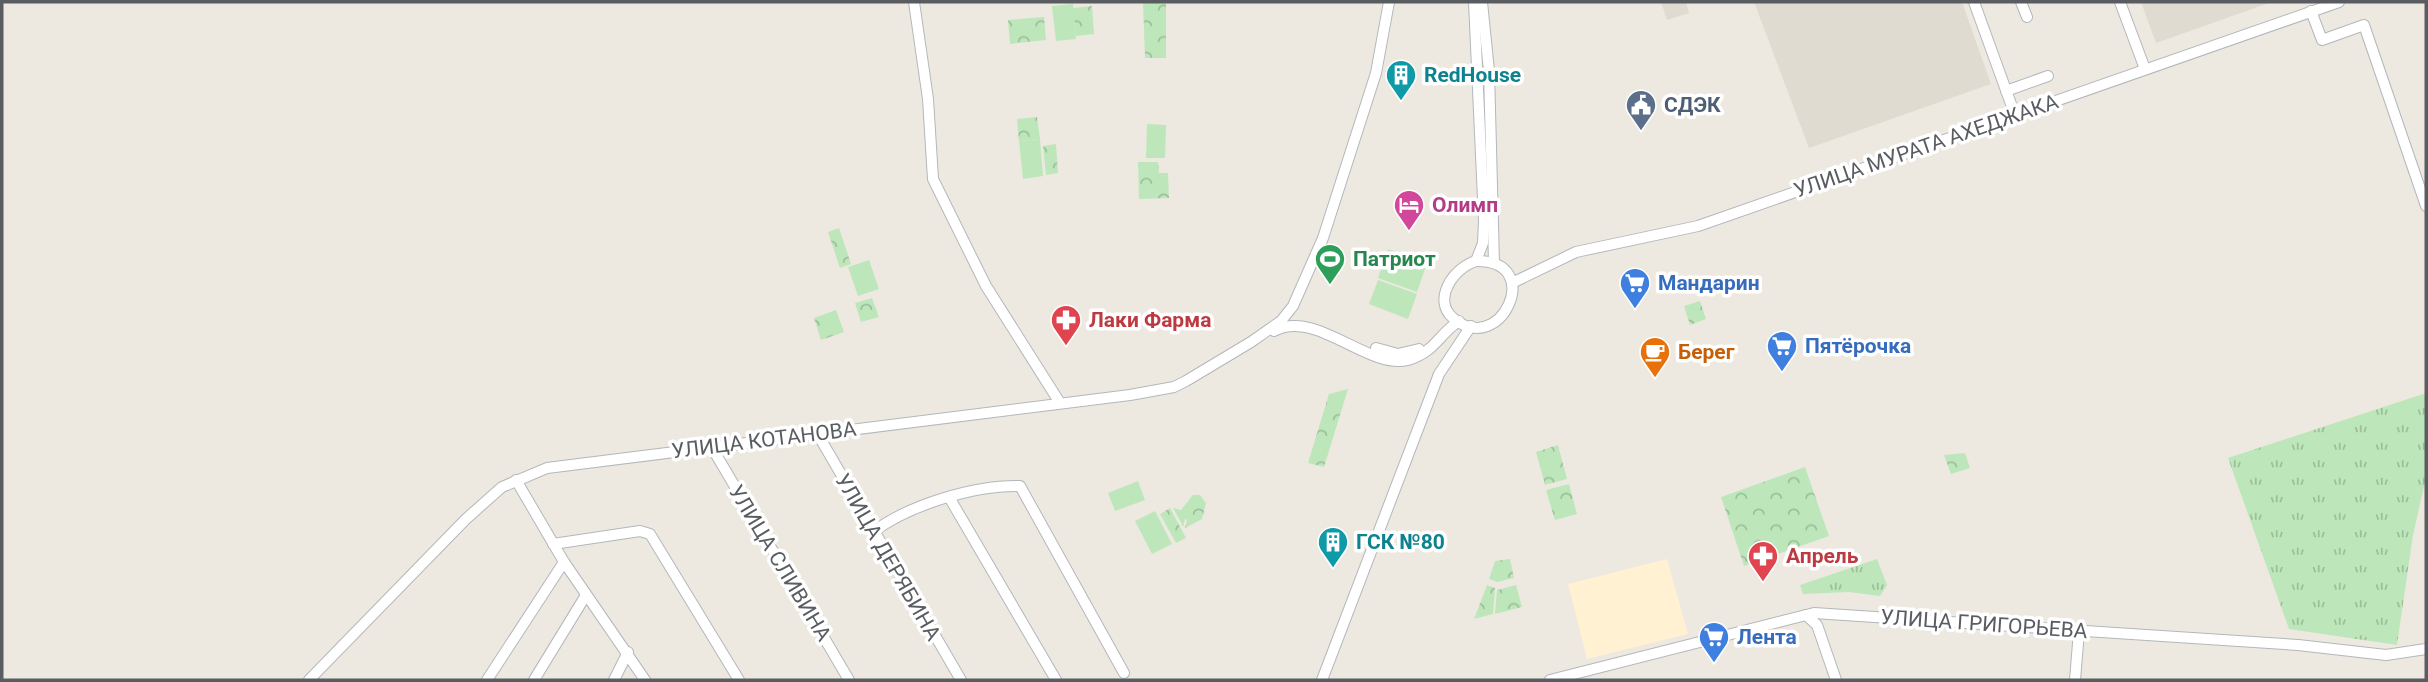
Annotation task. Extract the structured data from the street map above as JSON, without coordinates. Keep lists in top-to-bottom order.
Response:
{
  "streets": {
    "street": [
      "УЛИЦА МУРАТА АХЕДЖАКА",
      "УЛИЦА КОТАНОВА",
      "УЛИЦА ДЕРЯБИНА",
      "УЛИЦА СЛИВИНА",
      "УЛИЦА ГРИГОРЬЕВА"
    ]
  },
  "crossings": [
    ["УЛИЦА КОТАНОВА", "УЛИЦА ДЕРЯБИНА"],
    ["УЛИЦА КОТАНОВА", "УЛИЦА СЛИВИНА"]
  ],
  "places": {
    "building": ["RedHouse", "ГСК №80"],
    "public building": ["СДЭК"],
    "hotel": ["Олимп"],
    "sports": ["Патриот"],
    "supermarket": ["Мандарин", "Пятёрочка", "Лента"],
    "pharmacy": ["Лаки Фарма", "Апрель"],
    "cafe": ["Берег"]
  }
}
